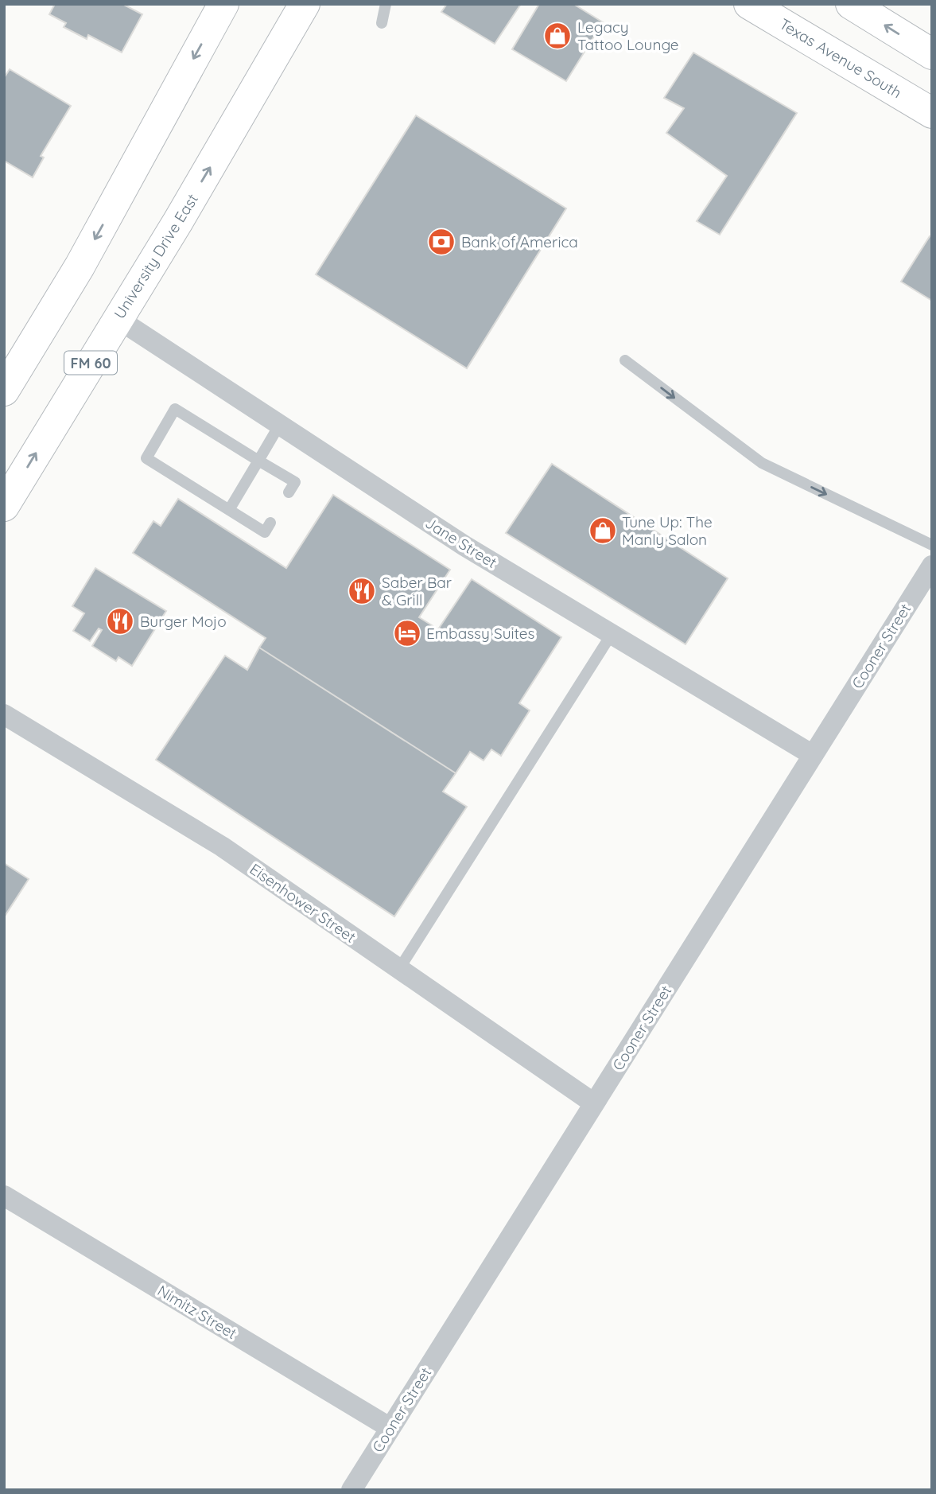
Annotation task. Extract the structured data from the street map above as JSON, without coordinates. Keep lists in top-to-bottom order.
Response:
{
  "streets": {
    "main road": ["Texas Avenue South", "University Drive East", "FM 60"],
    "street": [
      "Jane Street",
      "Cooner Street",
      "Eisenhower Street",
      "Nimitz Street"
    ]
  },
  "crossings": [
    ["University Drive East", "Jane Street"],
    ["Jane Street", "Cooner Street"],
    ["Cooner Street", "Eisenhower Street"],
    ["Cooner Street", "Nimitz Street"]
  ],
  "places": {
    "shop": ["Legacy Tattoo Lounge", "Tune Up: The Manly Salon"],
    "bank": ["Bank of America"],
    "restaurant": ["Saber Bar & Grill", "Burger Mojo"],
    "hotel": ["Embassy Suites"]
  }
}
